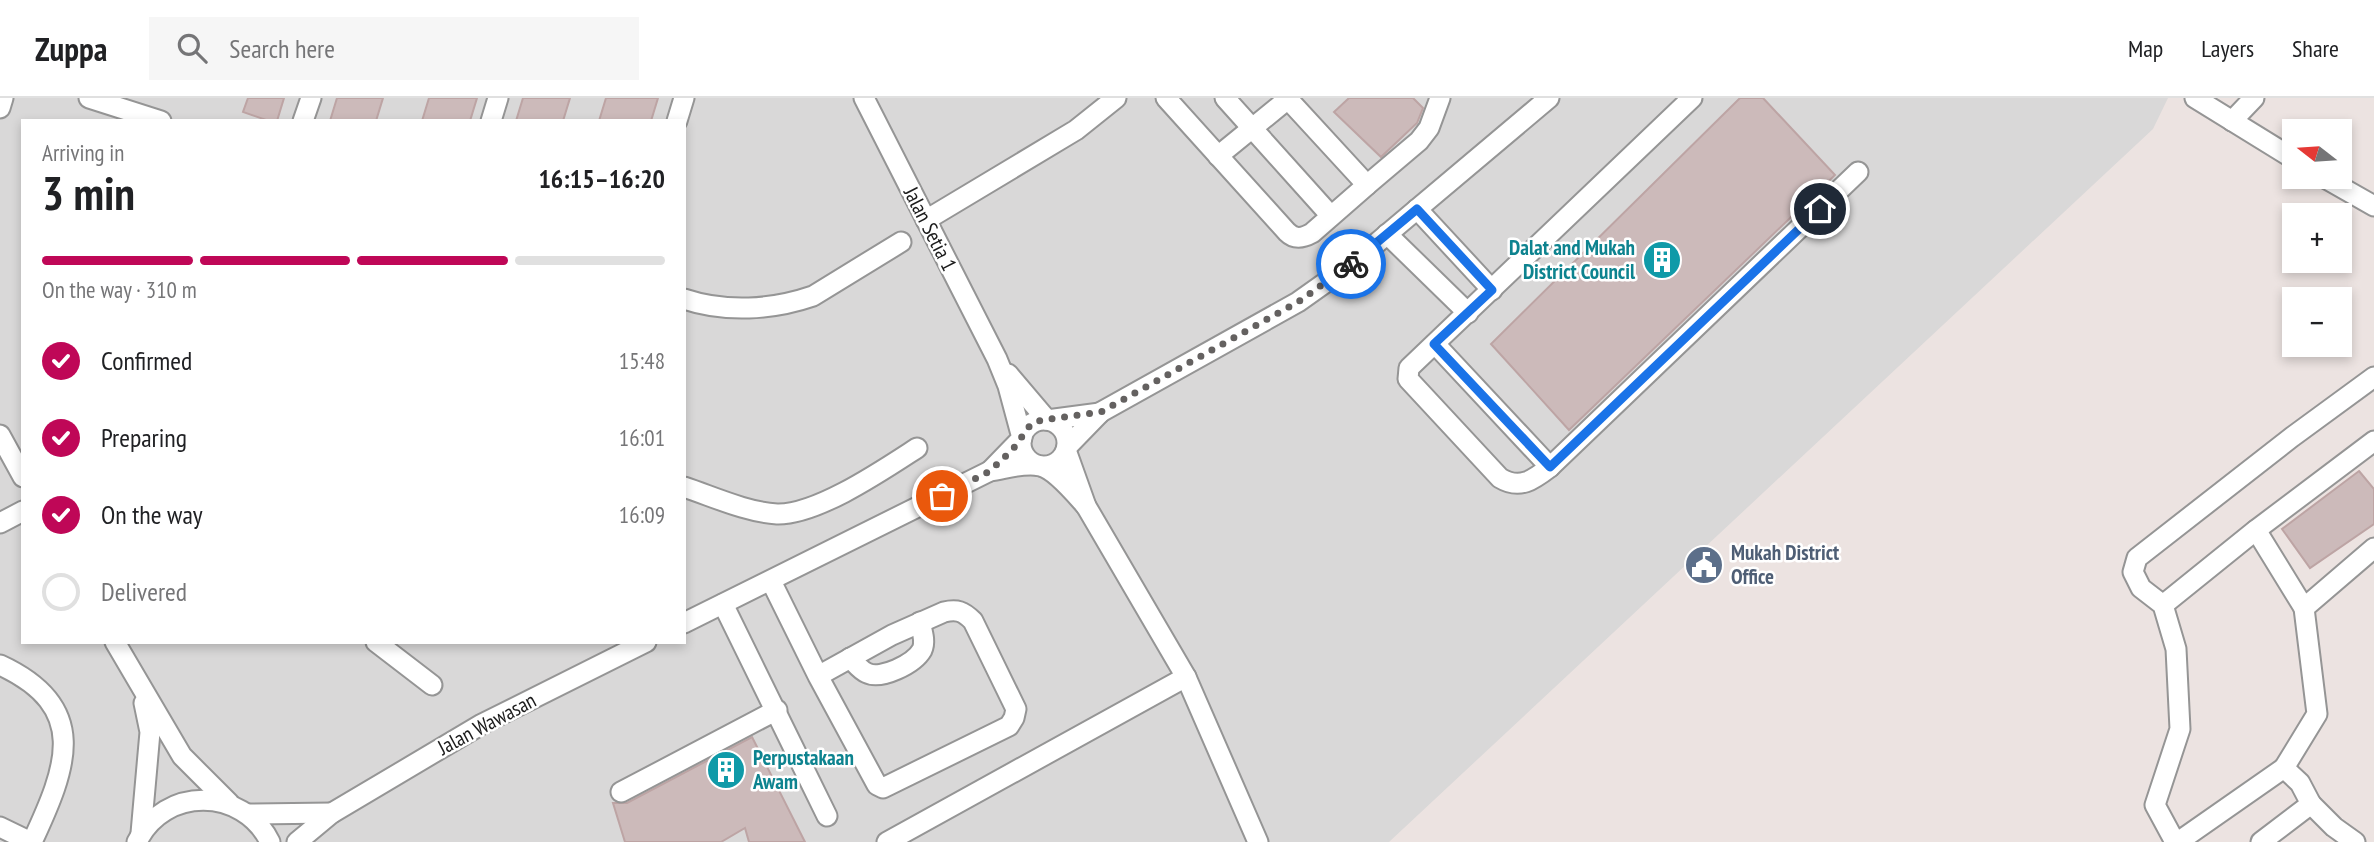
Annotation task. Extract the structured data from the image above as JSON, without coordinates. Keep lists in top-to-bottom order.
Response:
{
  "streets": {
    "street": ["Jalan Setia 1", "Jalan Wawasan"]
  },
  "places": {
    "building": ["Dalat and Mukah District Council", "Perpustakaan Awam"],
    "public building": ["Mukah District Office"]
  },
  "north": "left",
  "page": {
    "header": "Zuppa",
    "search": "Search here",
    "nav": ["Map", "Layers", "Share"],
    "map_buttons": ["+", "−"],
    "heading": ["3 min", "Arriving in", "16:15–16:20"],
    "bar": "On the way · 310 m",
    "list": [
      ["Confirmed", "15:48"],
      ["Preparing", "16:01"],
      ["On the way", "16:09"],
      "Delivered"
    ]
  }
}
